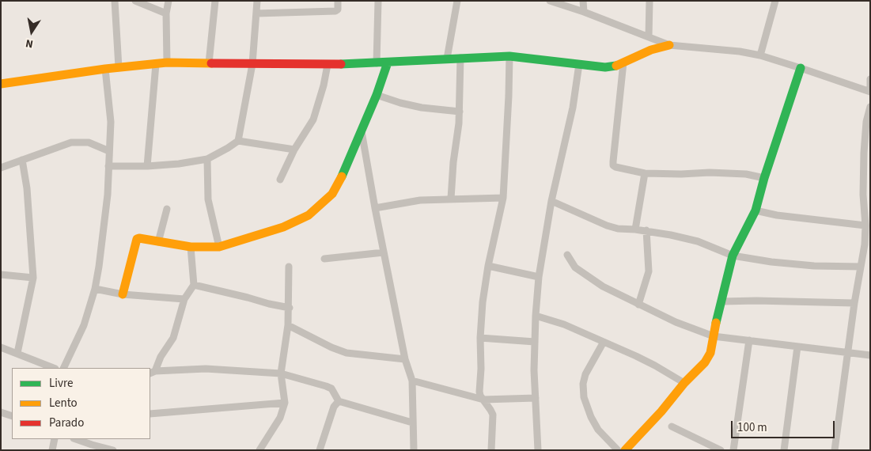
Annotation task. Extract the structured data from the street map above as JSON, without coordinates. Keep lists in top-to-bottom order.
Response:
{
  "legend": ["Livre", "Lento", "Parado"],
  "scale_bar": "100 m",
  "north": "bottom"
}
